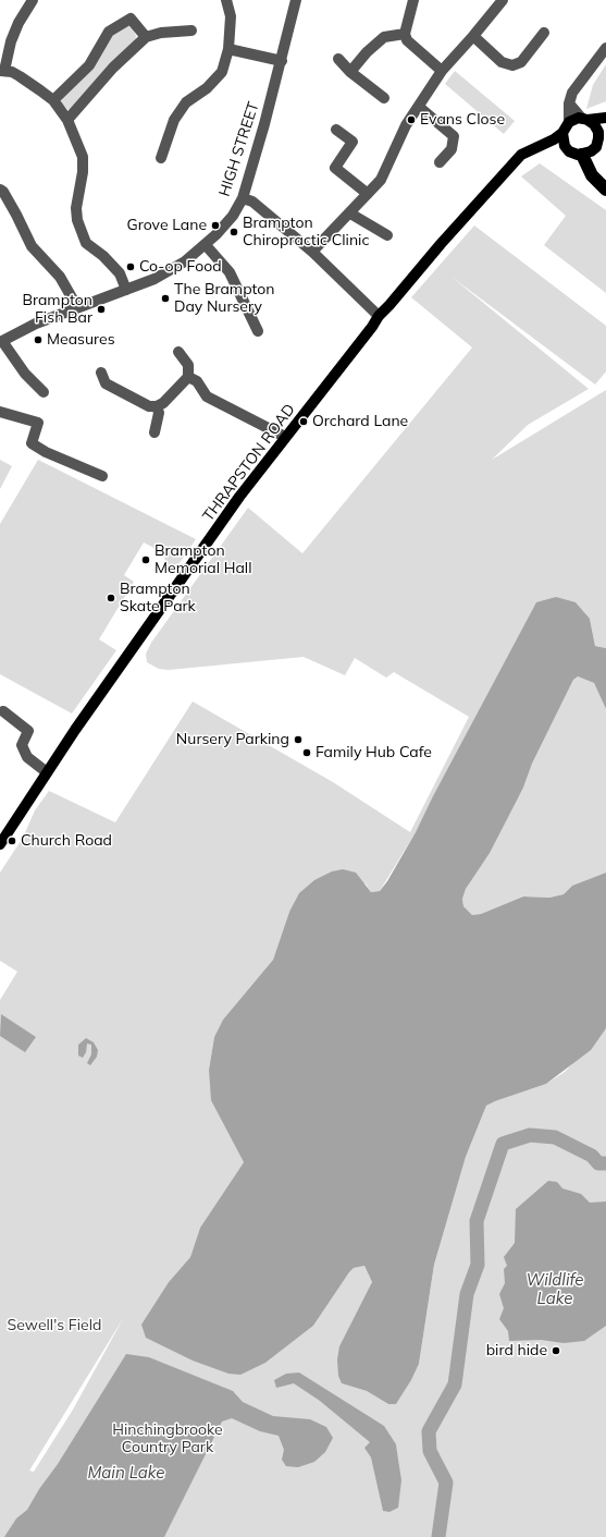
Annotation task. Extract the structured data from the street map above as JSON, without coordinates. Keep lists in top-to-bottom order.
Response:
{
  "streets": {
    "main road": ["THRAPSTON ROAD"],
    "street": ["HIGH STREET"]
  },
  "water": ["Wildlife Lake", "Main Lake"],
  "parks": ["Sewell's Field", "Hinchingbrooke Country Park"],
  "places": [
    "Evans Close",
    "Grove Lane",
    "Brampton Chiropractic Clinic",
    "Co-op Food",
    "The Brampton Day Nursery",
    "Brampton Fish Bar",
    "Measures",
    "Orchard Lane",
    "Brampton Memorial Hall",
    "Brampton Skate Park",
    "Nursery Parking",
    "Family Hub Cafe",
    "Church Road",
    "bird hide"
  ]
}
